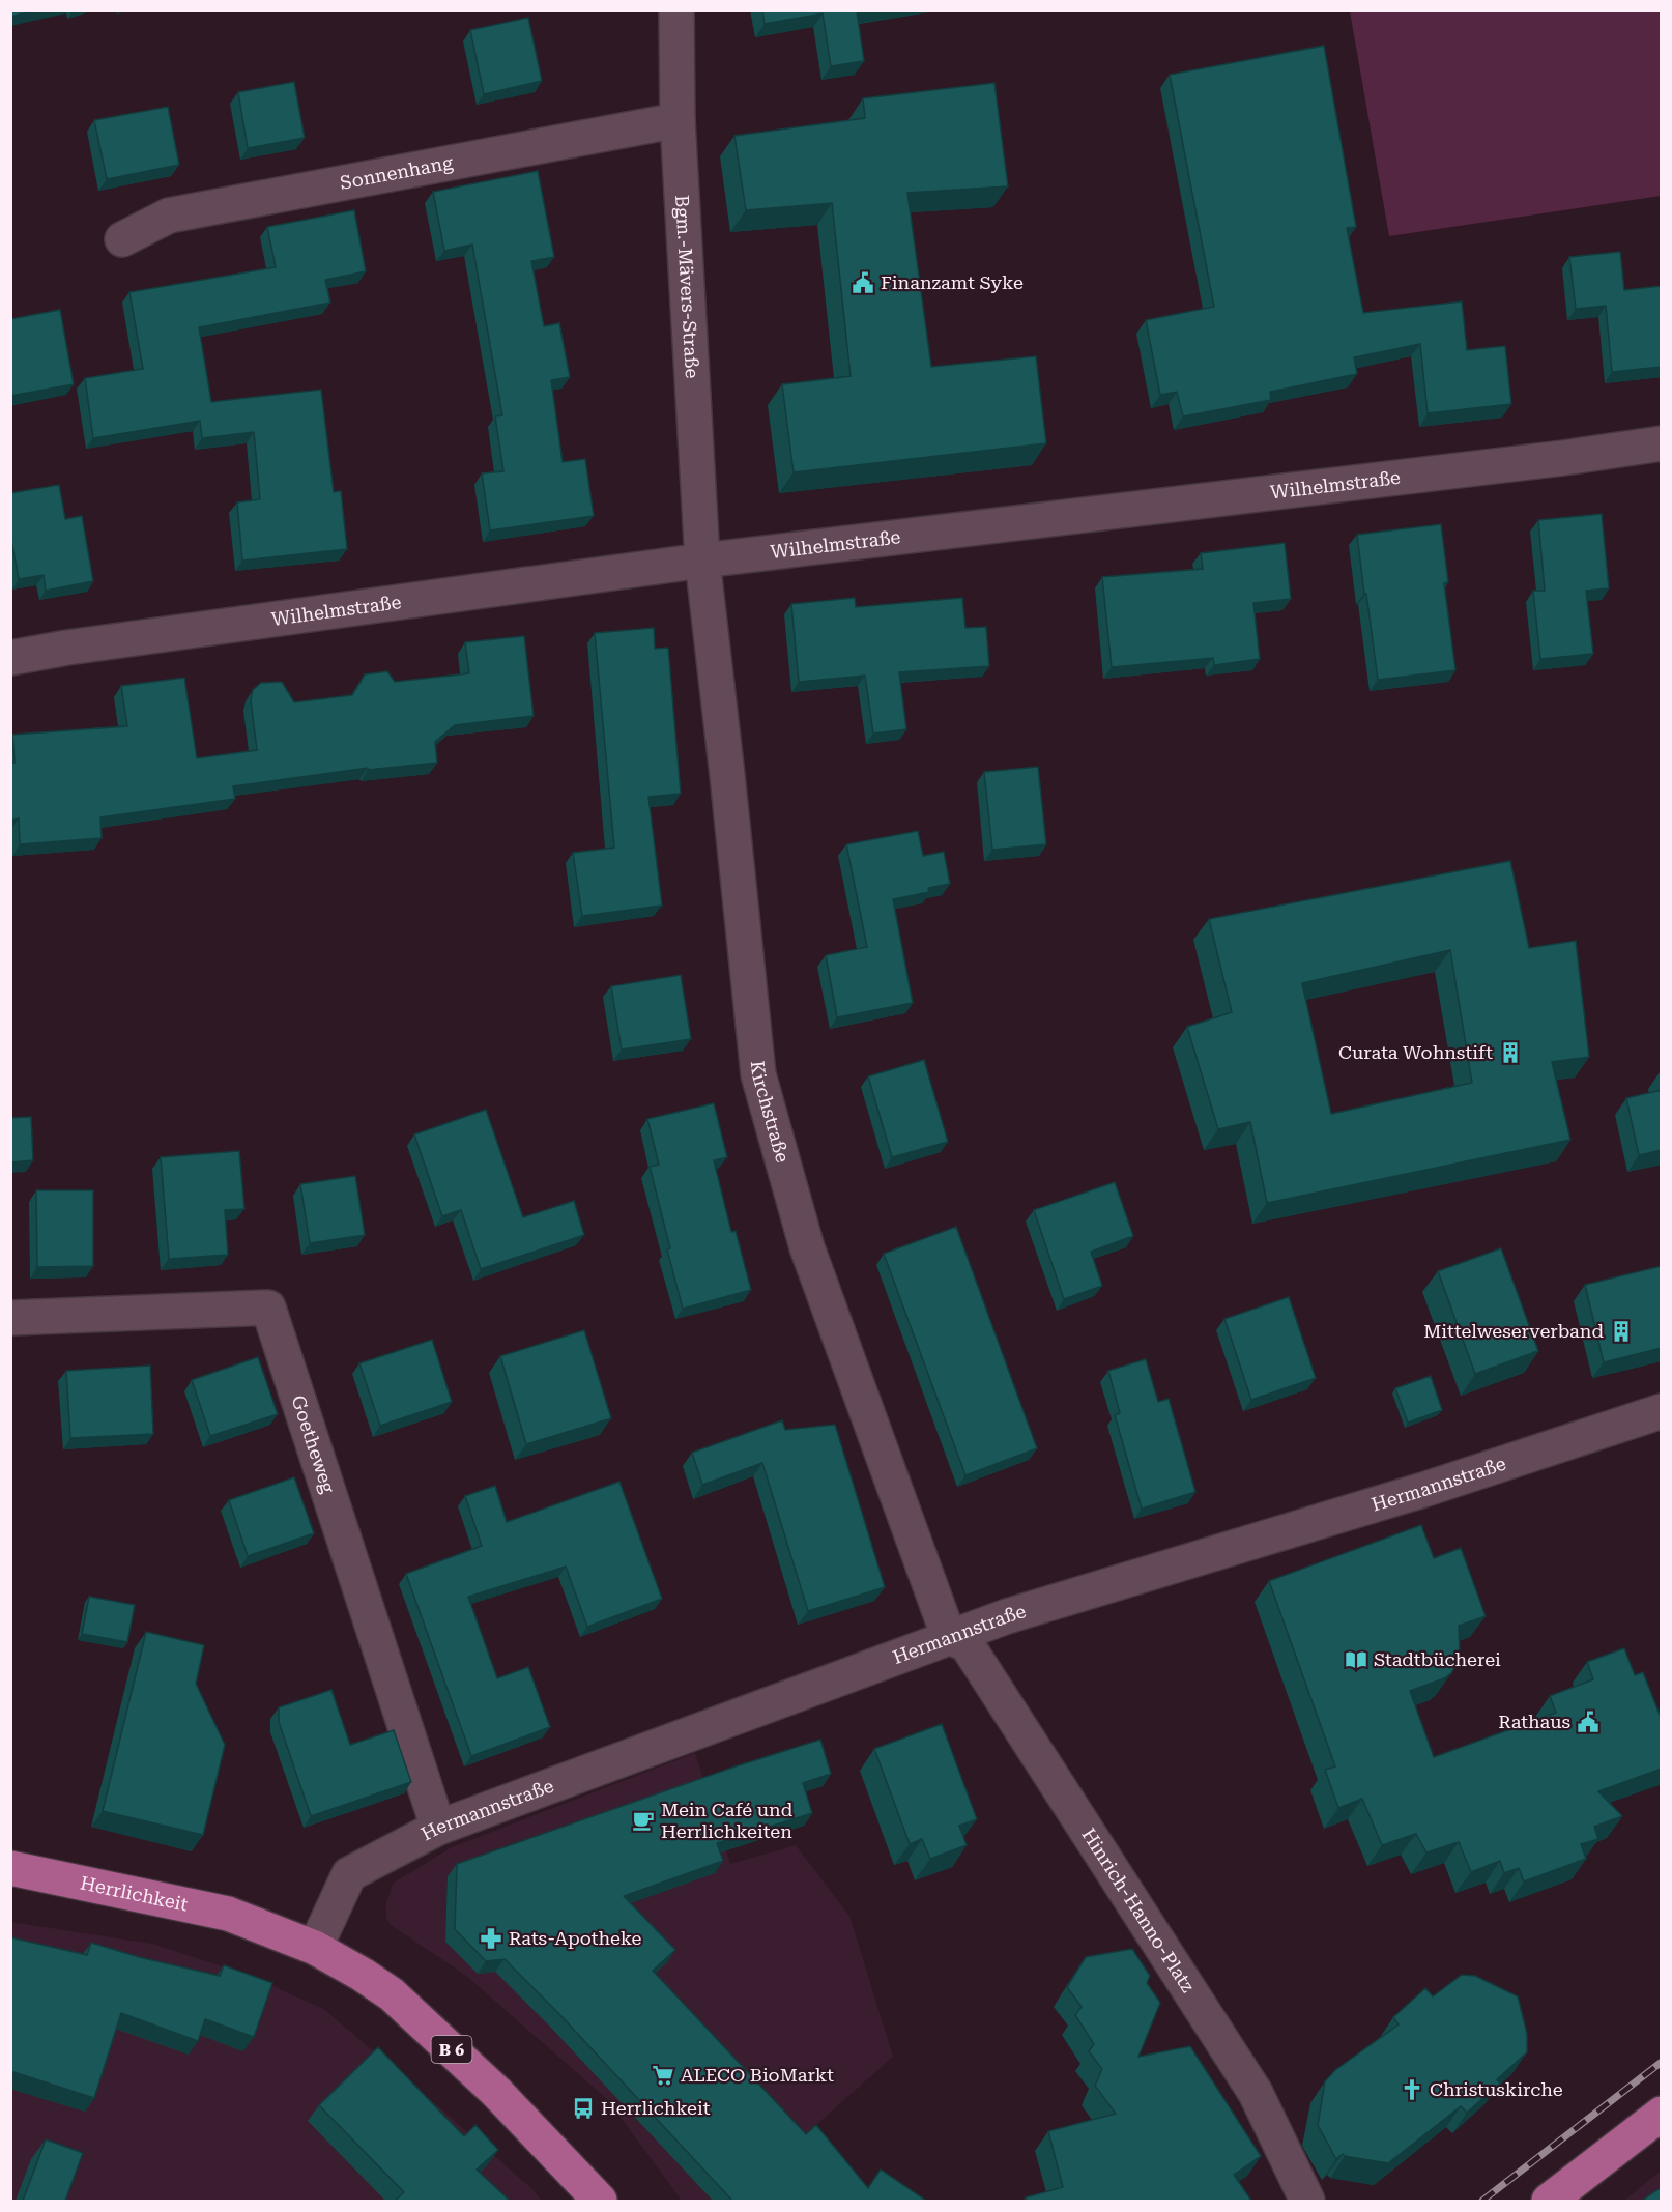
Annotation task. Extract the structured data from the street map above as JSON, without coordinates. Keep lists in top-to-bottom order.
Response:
{
  "streets": {
    "main road": ["Herrlichkeit", "B 6"],
    "street": [
      "Sonnenhang",
      "Bgm.-Mävers-Straße",
      "Wilhelmstraße",
      "Kirchstraße",
      "Goetheweg",
      "Hermannstraße",
      "Hinrich-Hanno-Platz"
    ]
  },
  "crossings": [
    ["Sonnenhang", "Bgm.-Mävers-Straße"],
    ["Bgm.-Mävers-Straße", "Wilhelmstraße"],
    ["Bgm.-Mävers-Straße", "Kirchstraße"],
    ["Wilhelmstraße", "Kirchstraße"],
    ["Kirchstraße", "Hermannstraße"],
    ["Kirchstraße", "Hinrich-Hanno-Platz"],
    ["Goetheweg", "Hermannstraße"],
    ["Hermannstraße", "Herrlichkeit"],
    ["Hermannstraße", "Hinrich-Hanno-Platz"]
  ],
  "places": {
    "public building": ["Finanzamt Syke", "Rathaus"],
    "building": ["Curata Wohnstift", "Mittelweserverband"],
    "library": ["Stadtbücherei"],
    "cafe": ["Mein Café und Herrlichkeiten"],
    "pharmacy": ["Rats-Apotheke"],
    "supermarket": ["ALECO BioMarkt"],
    "church": ["Christuskirche"],
    "bus stop": ["Herrlichkeit"]
  }
}
